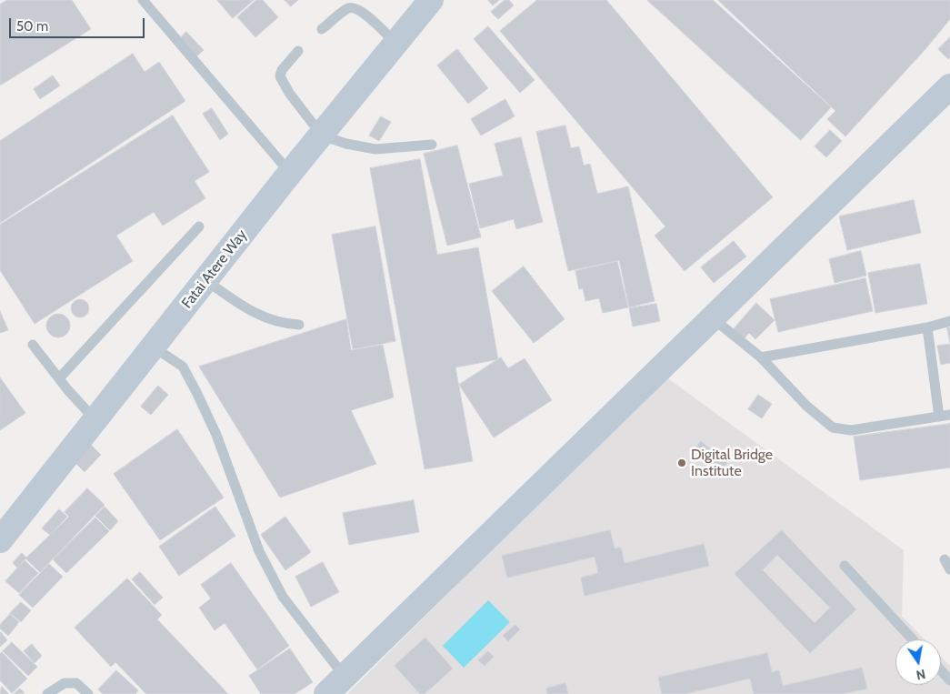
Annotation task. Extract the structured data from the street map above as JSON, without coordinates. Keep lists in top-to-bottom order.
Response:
{
  "streets": {
    "street": ["Fatai Atere Way"]
  },
  "places": ["Digital Bridge Institute"],
  "scale_bar": "50 m",
  "north": "bottom"
}
